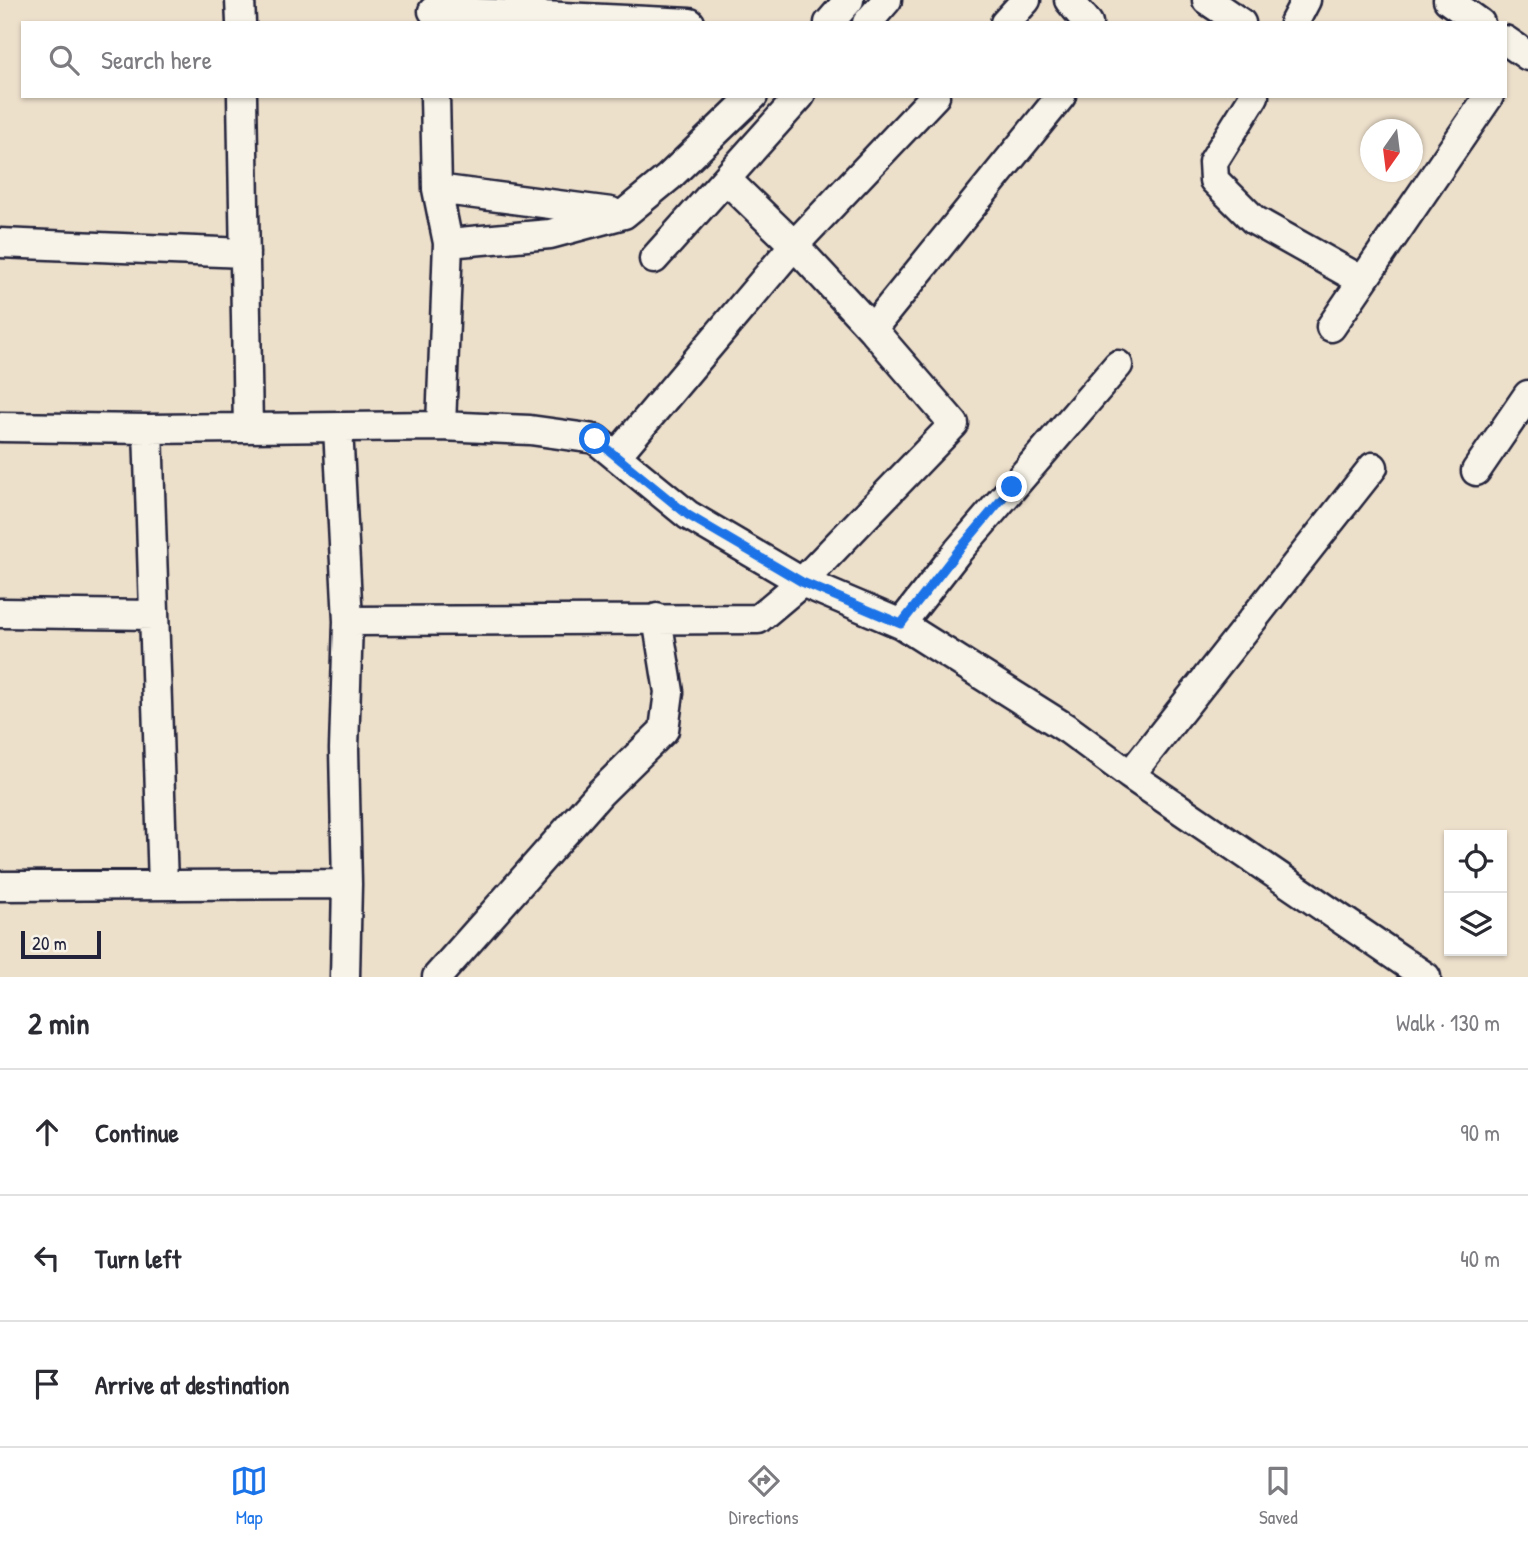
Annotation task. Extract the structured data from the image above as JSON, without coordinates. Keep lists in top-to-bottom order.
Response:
{
  "scale_bar": "20 m",
  "north": "bottom",
  "page": {
    "search": "Search here",
    "scale": "20 m",
    "heading": ["2 min", "Walk · 130 m"],
    "list": [
      ["Continue", "90 m"],
      ["Turn left", "40 m"],
      "Arrive at destination"
    ],
    "nav": ["Map", "Directions", "Saved"]
  }
}
